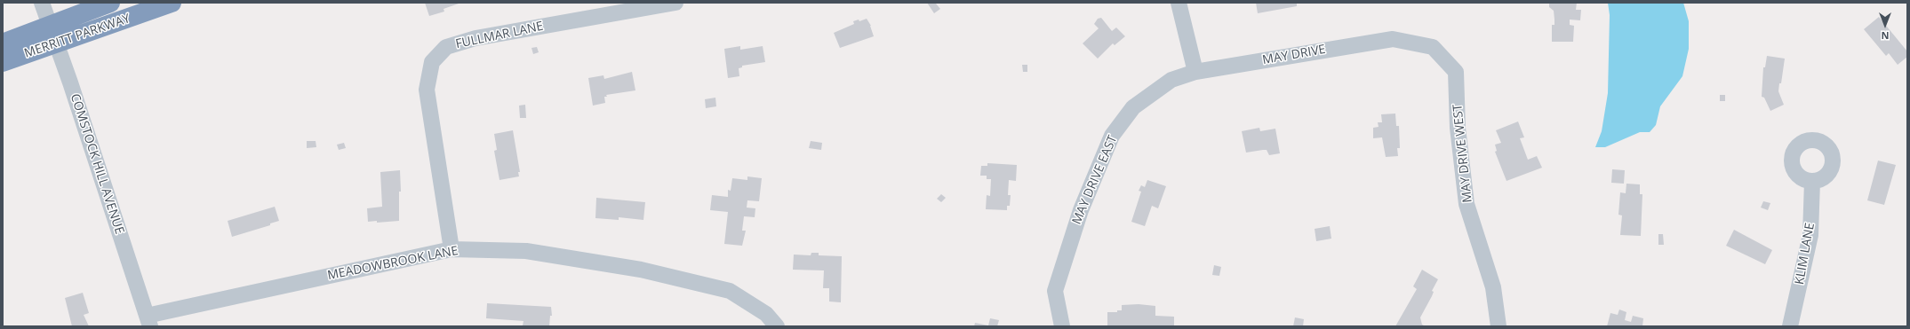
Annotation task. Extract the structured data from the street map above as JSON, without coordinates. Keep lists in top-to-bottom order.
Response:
{
  "streets": {
    "highway": ["MERRITT PARKWAY"],
    "street": [
      "FULLMAR LANE",
      "MAY DRIVE",
      "MAY DRIVE WEST",
      "COMSTOCK HILL AVENUE",
      "MAY DRIVE EAST",
      "KLIM LANE",
      "MEADOWBROOK LANE"
    ]
  },
  "crossings": [
    ["FULLMAR LANE", "MEADOWBROOK LANE"],
    ["MAY DRIVE", "MAY DRIVE WEST"],
    ["MAY DRIVE", "MAY DRIVE EAST"],
    ["COMSTOCK HILL AVENUE", "MEADOWBROOK LANE"]
  ],
  "north": "bottom"
}
